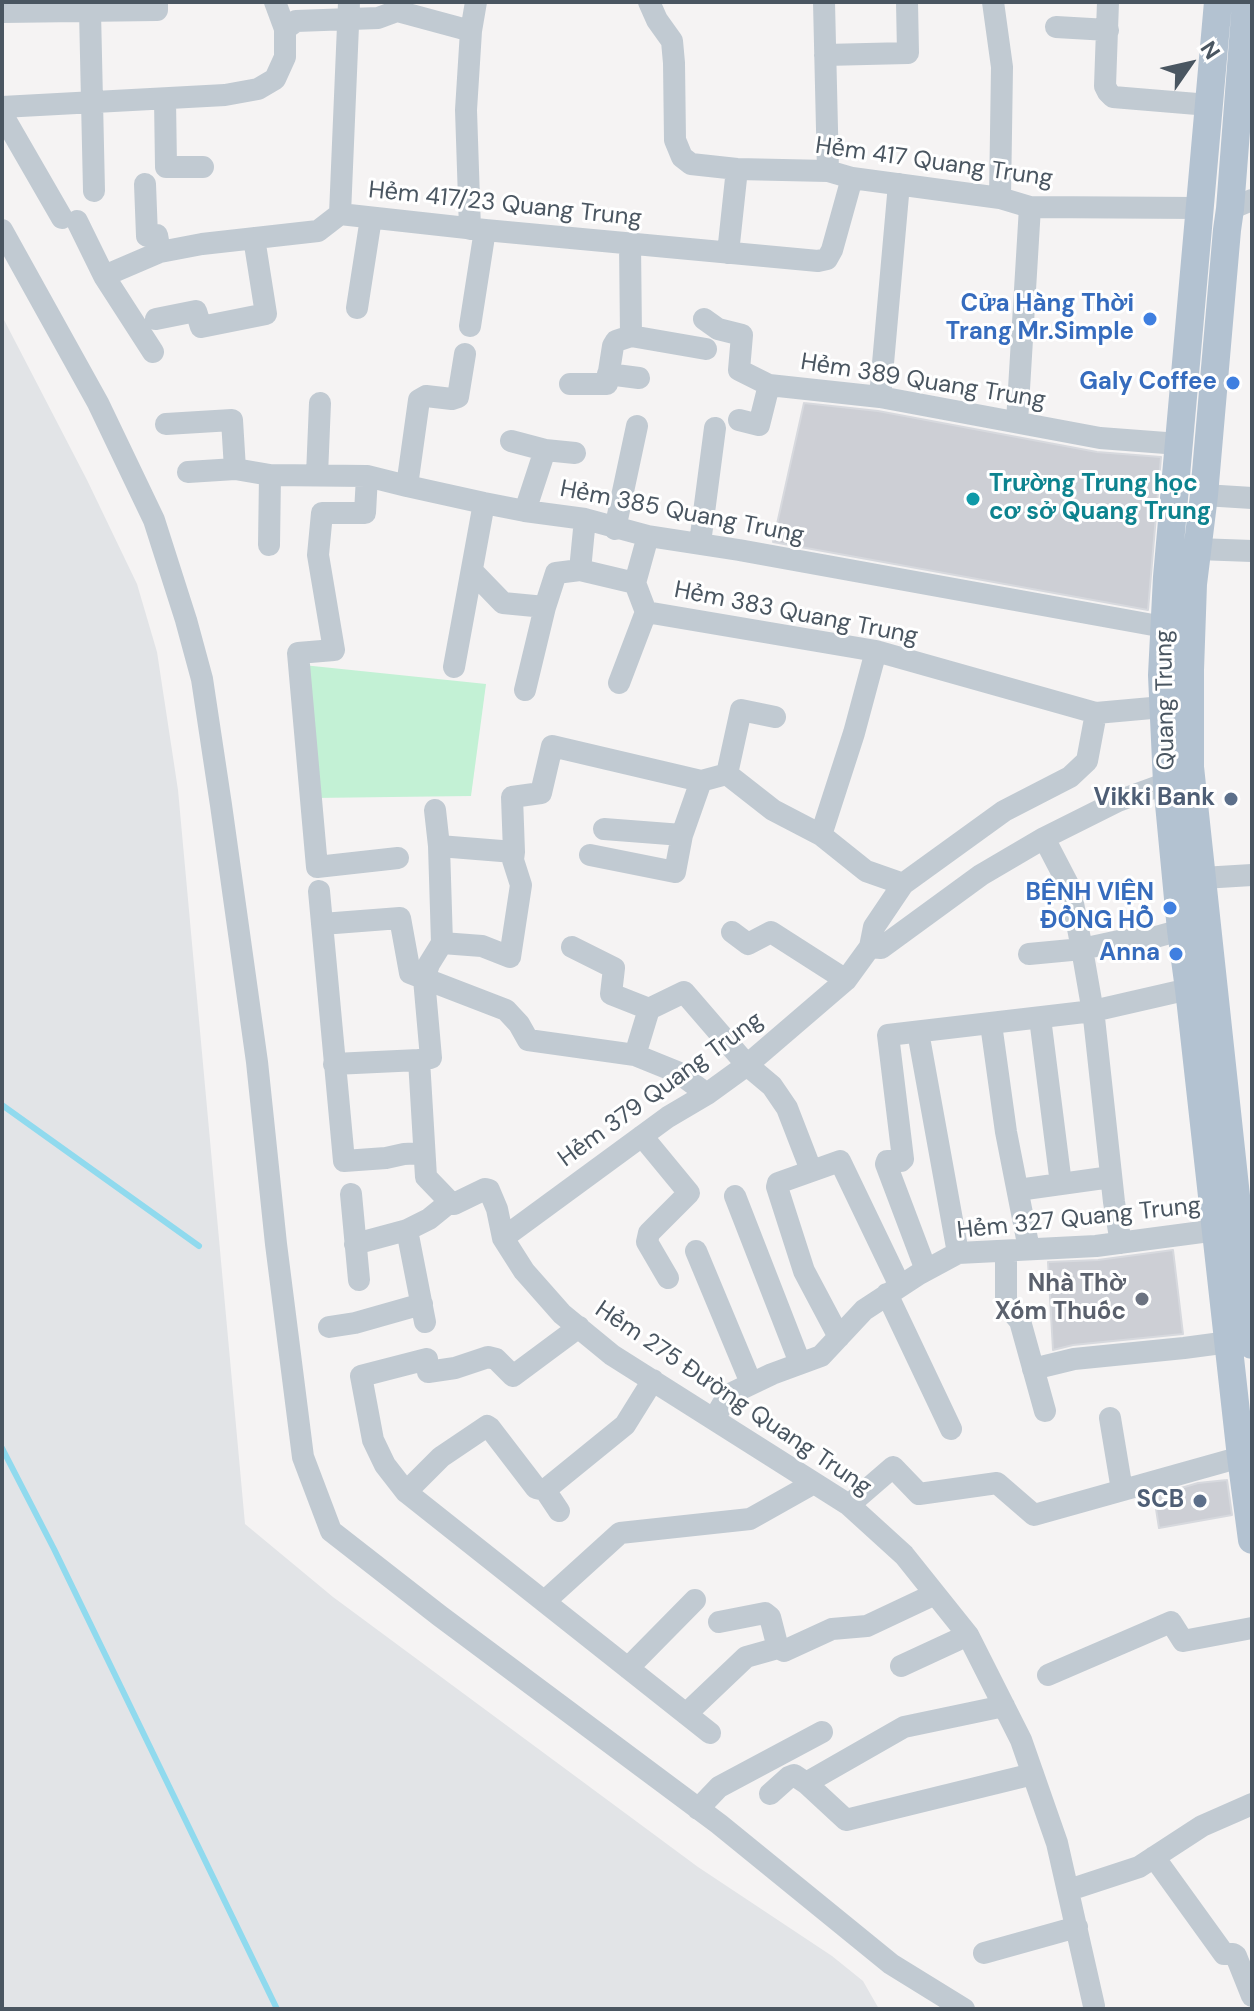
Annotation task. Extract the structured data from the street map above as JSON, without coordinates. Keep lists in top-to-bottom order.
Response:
{
  "streets": {
    "main road": ["Quang Trung"],
    "street": [
      "Hẻm 417 Quang Trung",
      "Hẻm 417/23 Quang Trung",
      "Hẻm 389 Quang Trung",
      "Hẻm 385 Quang Trung",
      "Hẻm 383 Quang Trung",
      "Hẻm 379 Quang Trung",
      "Hẻm 327 Quang Trung",
      "Hẻm 275 Đường Quang Trung"
    ]
  },
  "crossings": [
    ["Hẻm 417 Quang Trung", "Hẻm 417/23 Quang Trung"],
    ["Hẻm 417 Quang Trung", "Quang Trung"],
    ["Hẻm 389 Quang Trung", "Quang Trung"],
    ["Hẻm 385 Quang Trung", "Quang Trung"],
    ["Hẻm 383 Quang Trung", "Quang Trung"],
    ["Quang Trung", "Hẻm 379 Quang Trung"],
    ["Quang Trung", "Hẻm 327 Quang Trung"],
    ["Hẻm 379 Quang Trung", "Hẻm 275 Đường Quang Trung"],
    ["Hẻm 327 Quang Trung", "Hẻm 275 Đường Quang Trung"]
  ],
  "places": [
    "Cửa Hàng Thời Trang Mr.Simple",
    "Galy Coffee",
    "Trường Trung học cơ sở Quang Trung",
    "Vikki Bank",
    "BỆNH VIỆN ĐỒNG HỒ",
    "Anna",
    "Nhà Thờ Xóm Thuốc",
    "SCB"
  ],
  "north": "top right"
}
